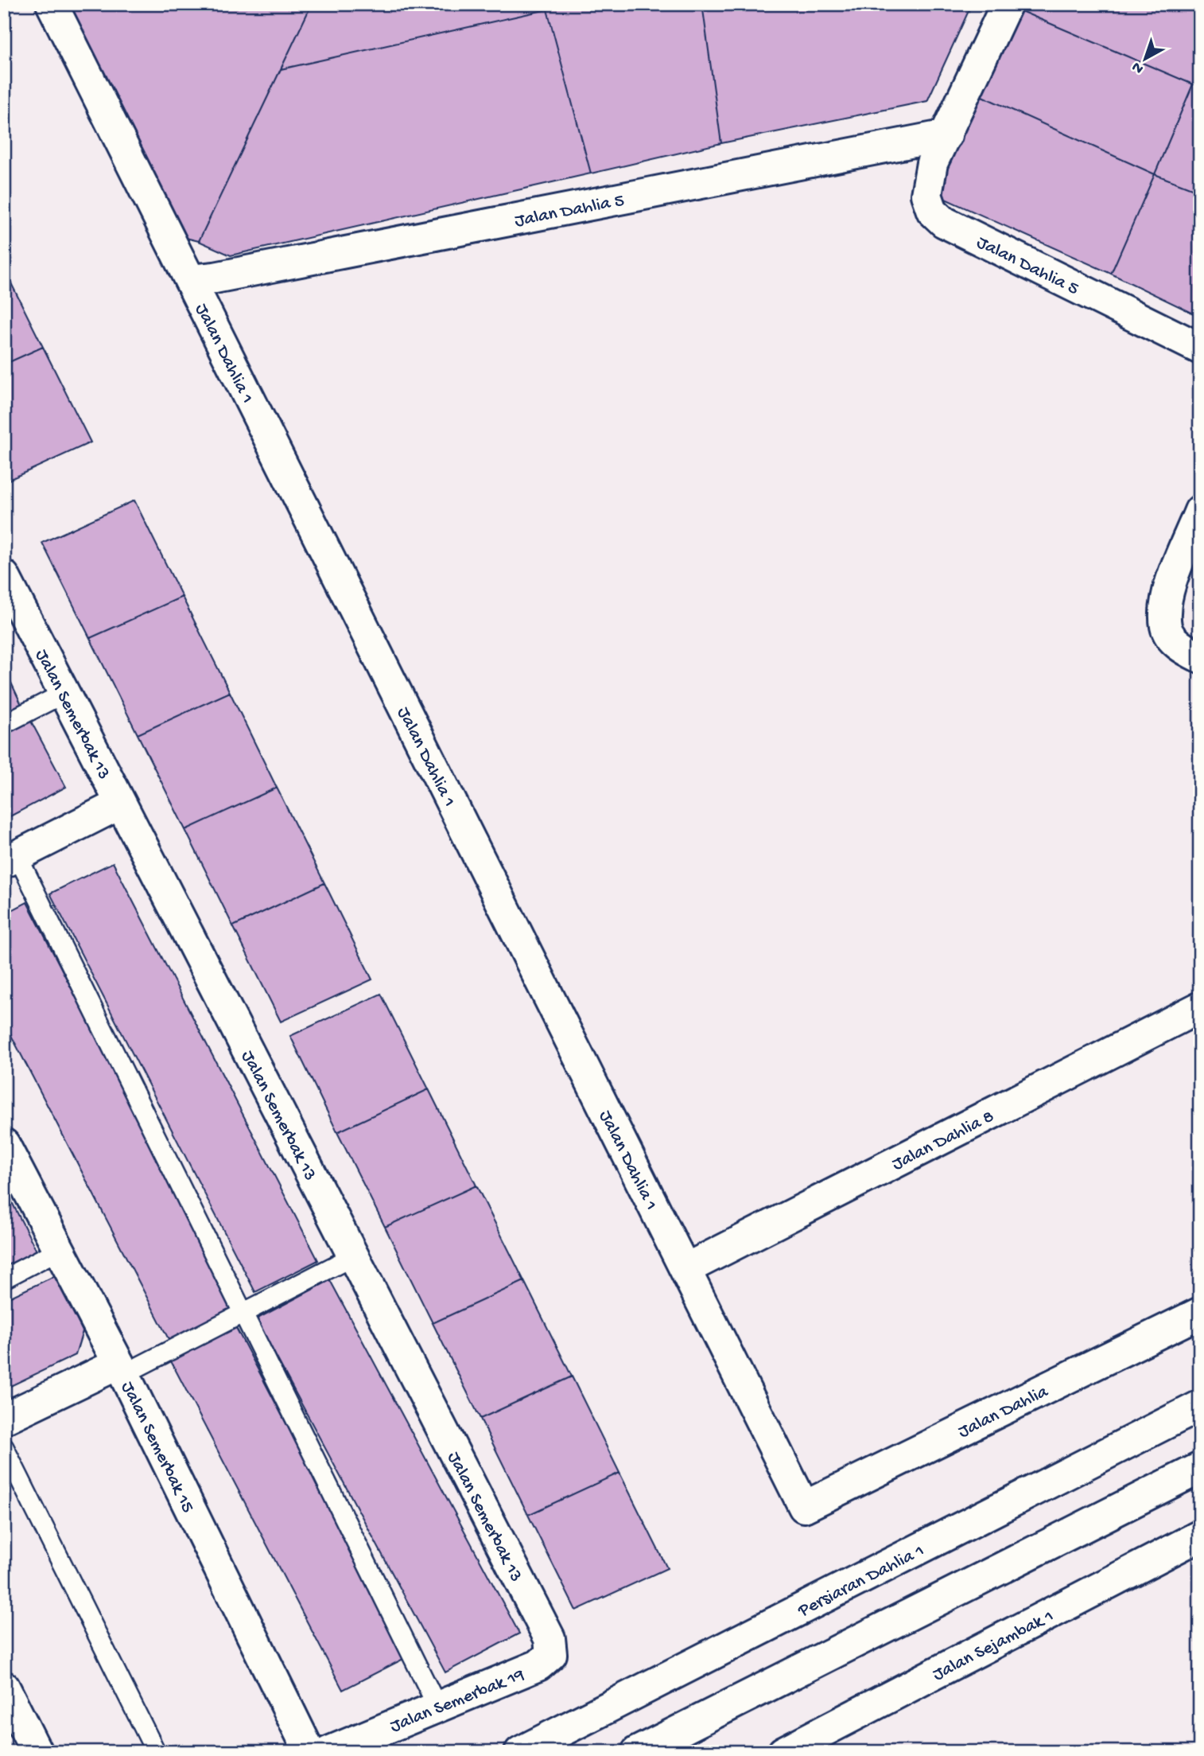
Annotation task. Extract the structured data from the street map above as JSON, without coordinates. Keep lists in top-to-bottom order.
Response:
{
  "streets": {
    "street": [
      "Jalan Dahlia 5",
      "Jalan Dahlia 1",
      "Jalan Semerbak 13",
      "Jalan Dahlia 8",
      "Jalan Dahlia",
      "Jalan Semerbak 15",
      "Persiaran Dahlia 1",
      "Jalan Sejambak 1",
      "Jalan Semerbak 19"
    ]
  },
  "crossings": [
    ["Jalan Dahlia 5", "Jalan Dahlia 1"],
    ["Jalan Dahlia 1", "Jalan Dahlia 8"],
    ["Jalan Dahlia 1", "Jalan Dahlia"],
    ["Jalan Semerbak 13", "Jalan Semerbak 19"]
  ],
  "north": "bottom left"
}
